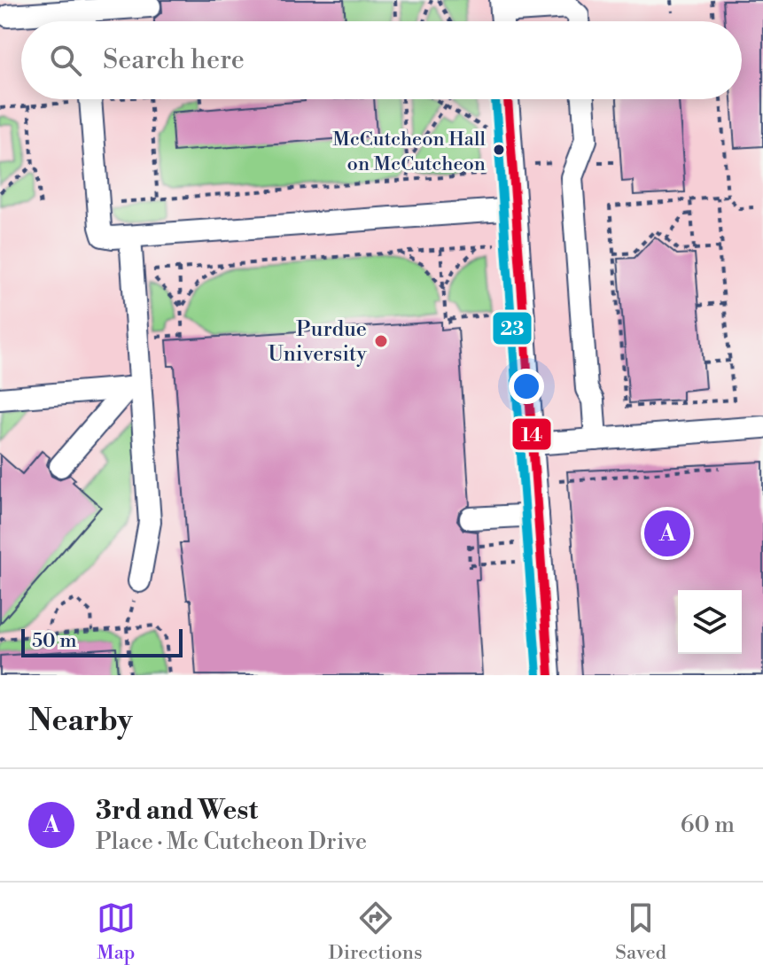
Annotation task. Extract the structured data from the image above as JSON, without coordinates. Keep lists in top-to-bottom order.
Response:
{
  "places": ["McCutcheon Hall on McCutcheon", "Purdue University"],
  "lines": ["transit line 14", "transit line 23"],
  "scale_bar": "50 m",
  "page": {
    "search": "Search here",
    "pins": "A",
    "scale": "50 m",
    "heading": "Nearby",
    "list": [
      {
        "mark": "A",
        "name": "3rd and West",
        "note": "Place · Mc Cutcheon Drive",
        "value": "60 m"
      }
    ],
    "nav": ["Map", "Directions", "Saved"]
  }
}
